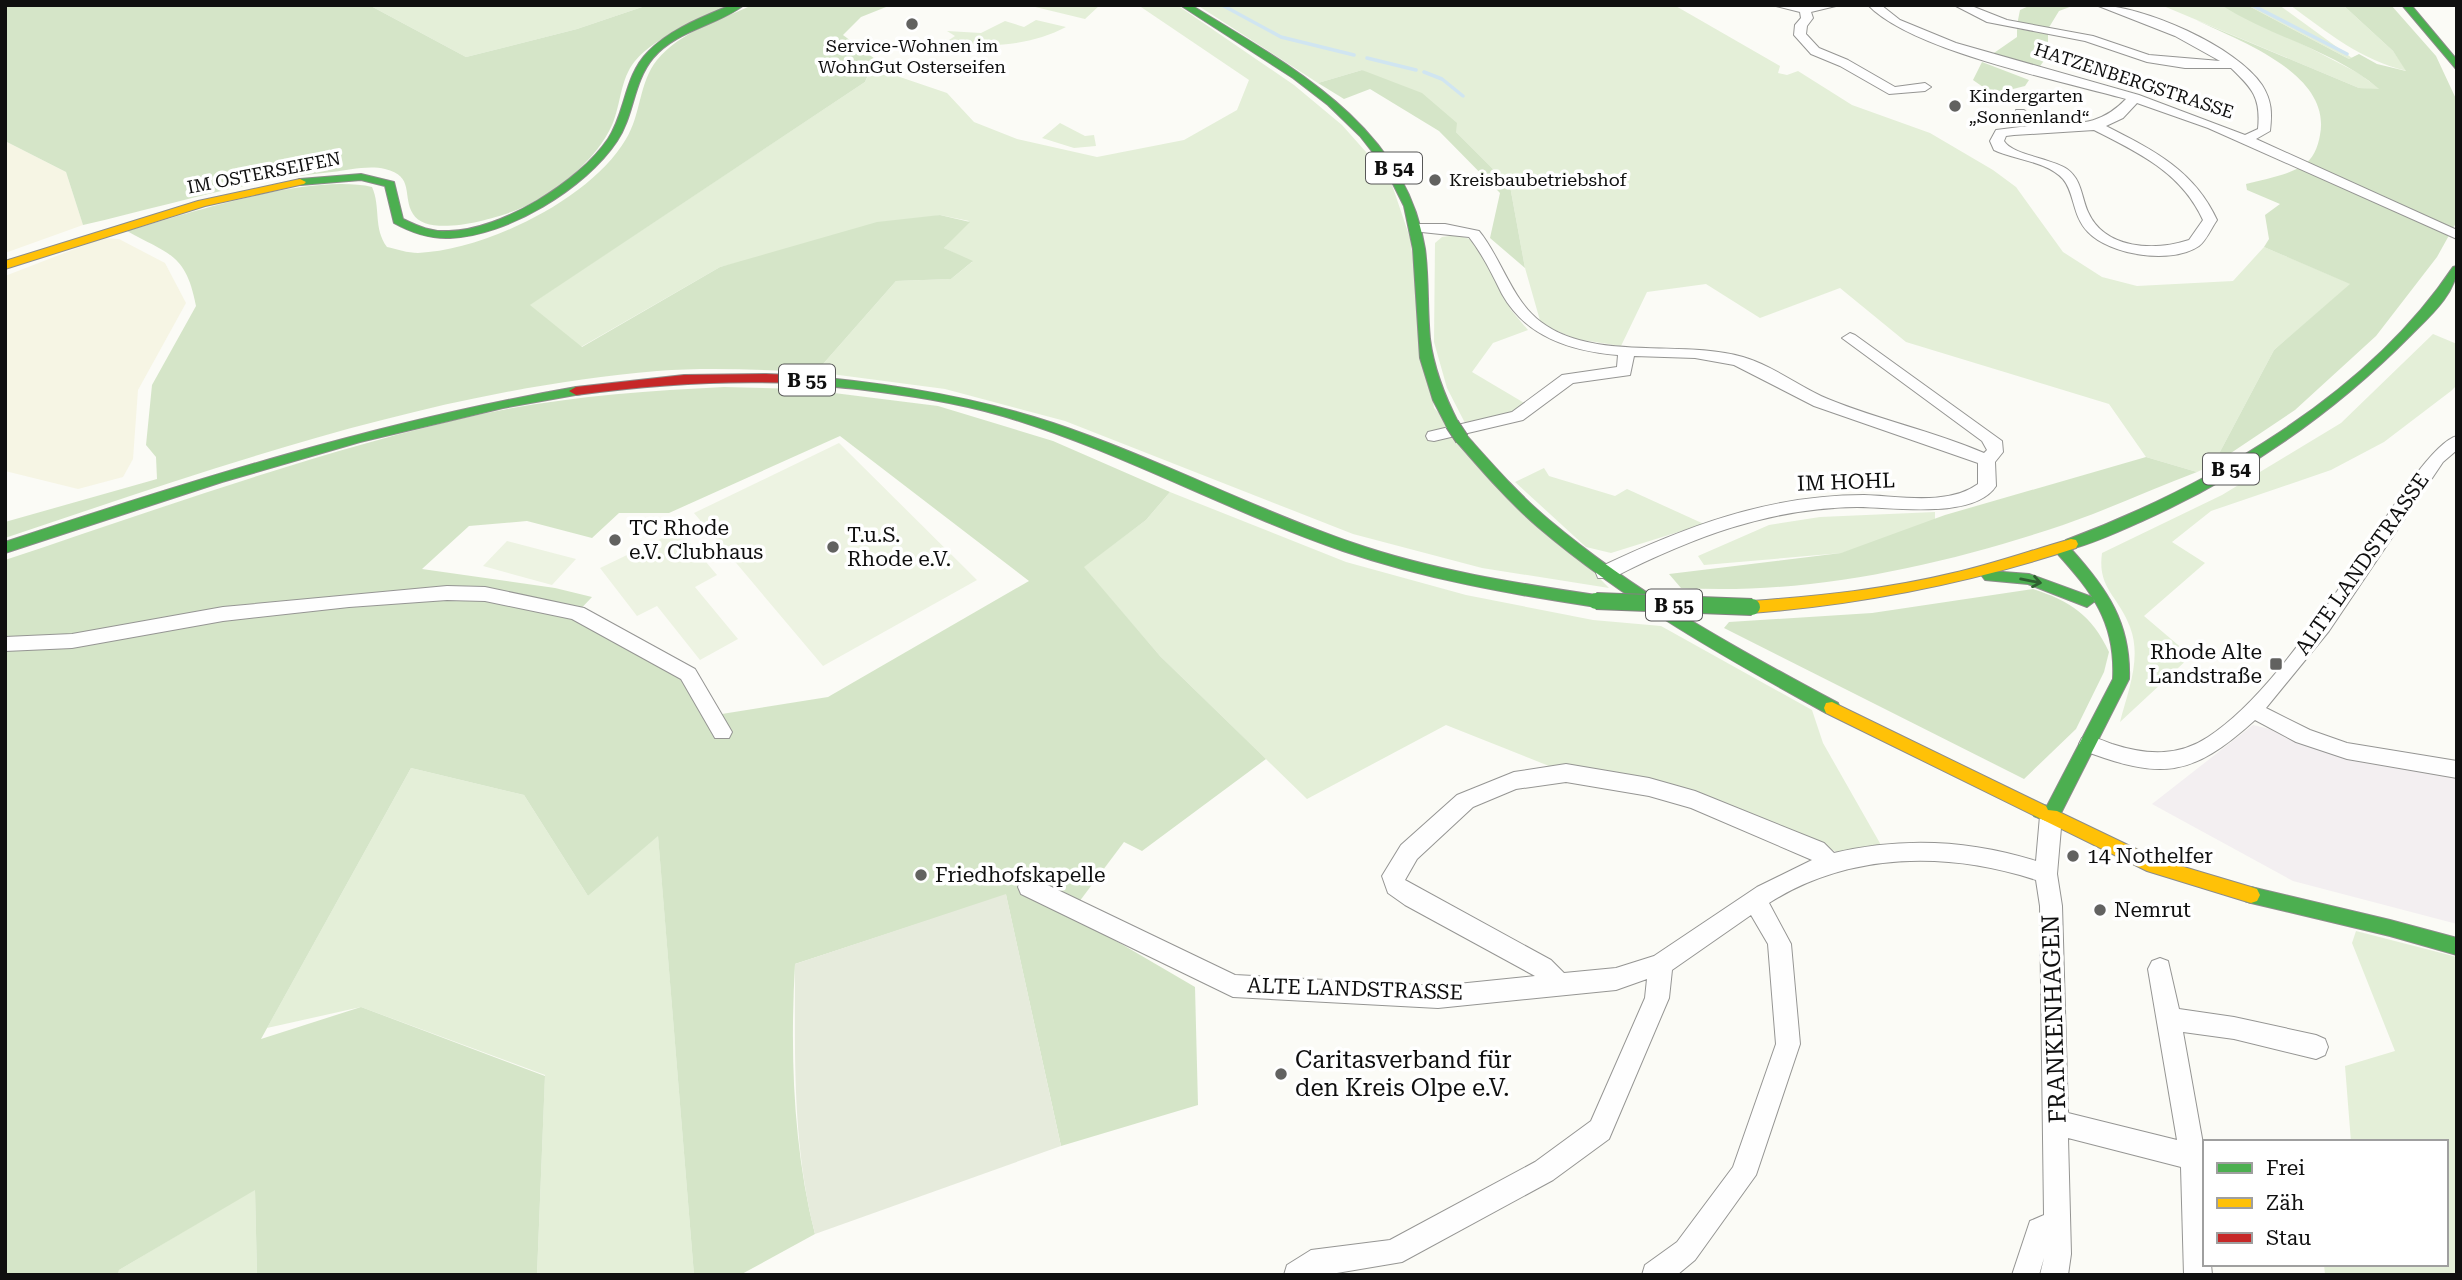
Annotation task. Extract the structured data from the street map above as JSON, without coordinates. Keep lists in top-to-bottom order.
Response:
{
  "streets": {
    "main road": ["B 54", "IM OSTERSEIFEN", "B 55"],
    "street": [
      "HATZENBERGSTRASSE",
      "IM HOHL",
      "ALTE LANDSTRASSE",
      "FRANKENHAGEN"
    ]
  },
  "crossings": [
    ["B 54", "B 55"],
    ["B 54", "IM HOHL"],
    ["B 54", "FRANKENHAGEN"],
    ["ALTE LANDSTRASSE", "FRANKENHAGEN"]
  ],
  "places": {
    "other": [
      "Service-Wohnen im WohnGut Osterseifen",
      "Kindergarten „Sonnenland“",
      "Kreisbaubetriebshof",
      "TC Rhode e.V. Clubhaus",
      "T.u.S. Rhode e.V.",
      "14 Nothelfer",
      "Friedhofskapelle",
      "Nemrut",
      "Caritasverband für den Kreis Olpe e.V."
    ],
    "transit": ["Rhode Alte Landstraße"]
  },
  "legend": ["Frei", "Zäh", "Stau"]
}
